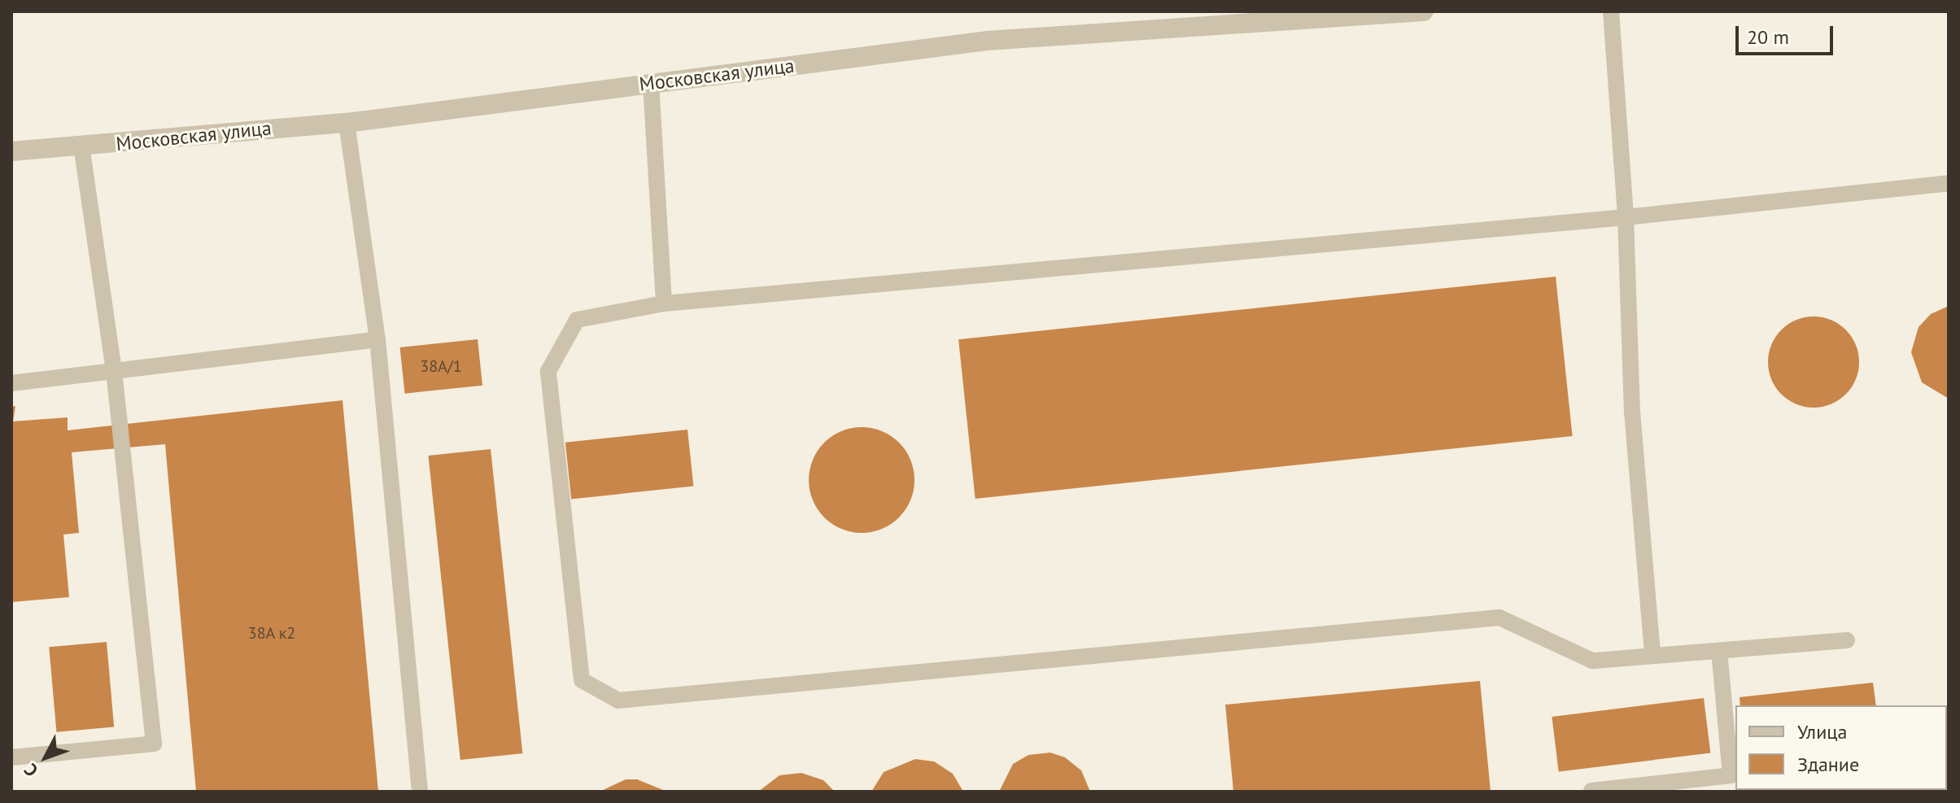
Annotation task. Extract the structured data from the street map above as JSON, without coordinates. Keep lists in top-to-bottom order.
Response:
{
  "streets": {
    "street": ["Московская улица"]
  },
  "house_numbers": ["38А/1", "38А к2"],
  "legend": ["Улица", "Здание"],
  "scale_bar": "20 m",
  "north": "bottom left"
}
